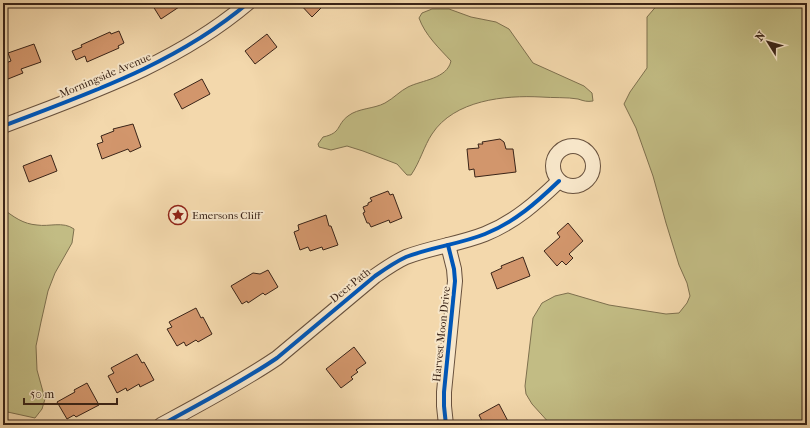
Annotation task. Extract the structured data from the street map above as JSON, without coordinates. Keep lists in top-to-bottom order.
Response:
{
  "streets": {
    "street": ["Morningside Avenue", "Deer Path", "Harvest Moon Drive"]
  },
  "crossings": [
    ["Deer Path", "Harvest Moon Drive"]
  ],
  "places": {
    "place": ["Emersons Cliff"]
  },
  "scale_bar": "50 m",
  "north": "top left"
}
